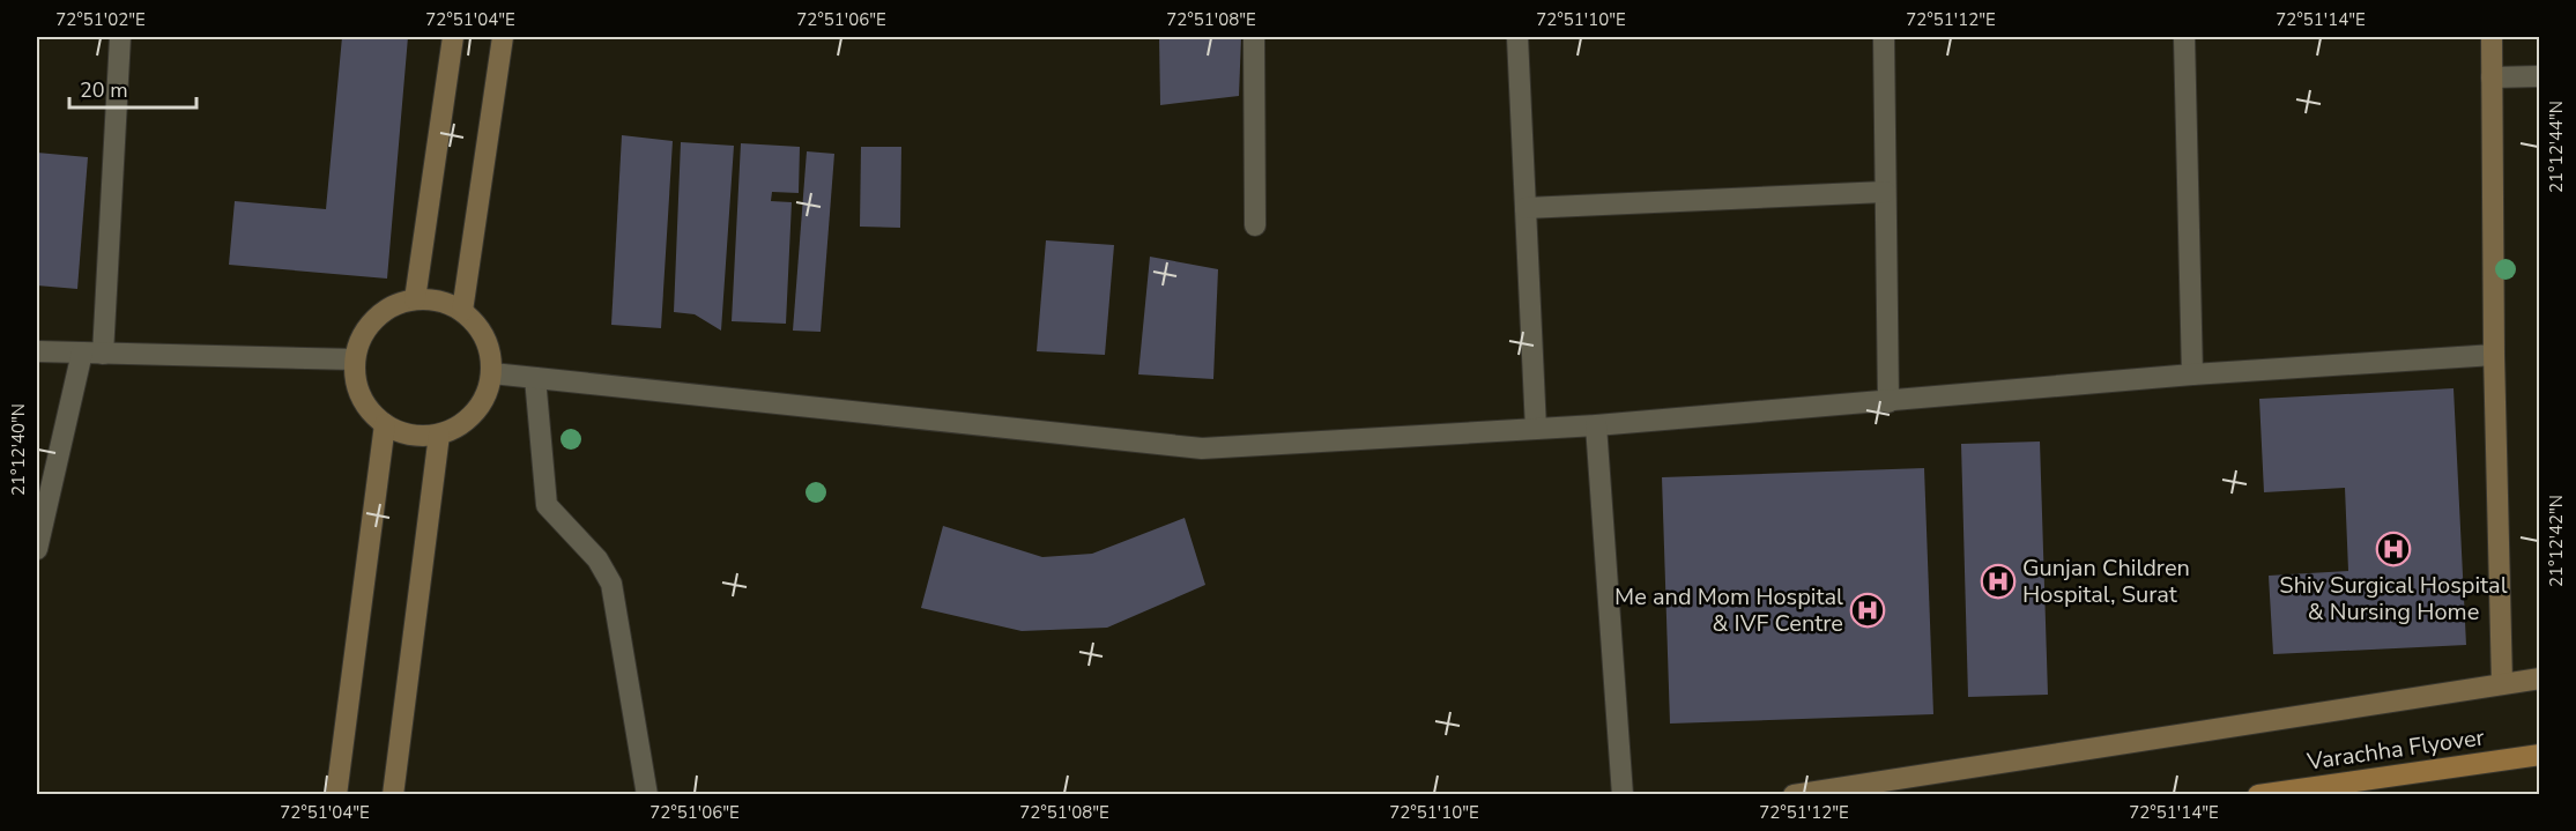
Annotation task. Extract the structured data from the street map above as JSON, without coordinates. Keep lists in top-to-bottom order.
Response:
{
  "streets": {
    "main road": ["Varachha Flyover"]
  },
  "places": {
    "hospital": ["Shiv Surgical Hospital & Nursing Home", "Gunjan Children Hospital, Surat", "Me and Mom Hospital & IVF Centre"]
  },
  "scale_bar": "20 m",
  "coordinates": [
    "72°51'02\"E",
    "72°51'04\"E",
    "72°51'06\"E",
    "72°51'08\"E",
    "72°51'10\"E",
    "72°51'12\"E",
    "72°51'14\"E",
    "21°12'44\"N",
    "21°12'40\"N",
    "21°12'42\"N"
  ]
}
